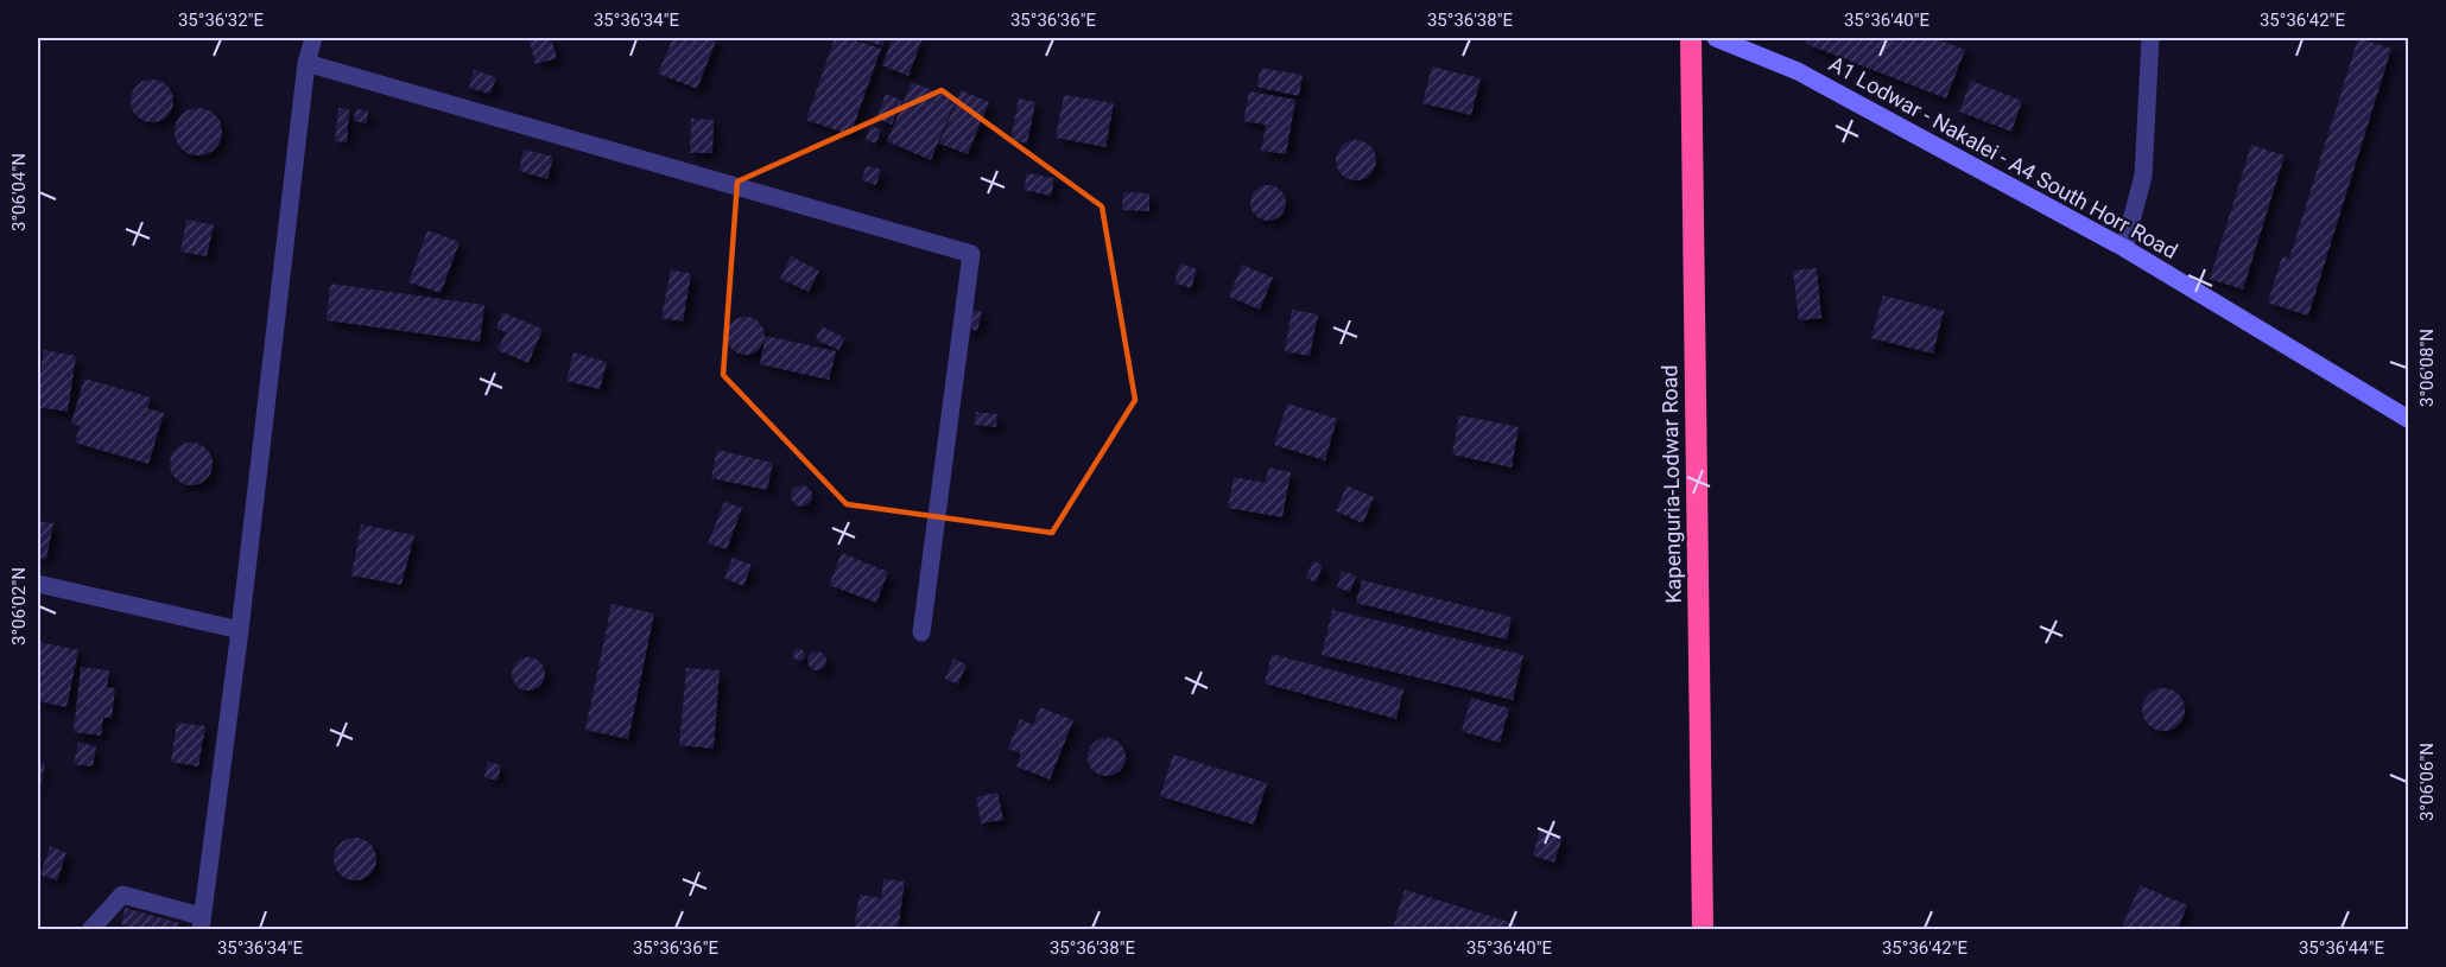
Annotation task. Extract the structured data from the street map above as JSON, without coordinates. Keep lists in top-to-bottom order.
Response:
{
  "streets": {
    "highway": ["Kapenguria-Lodwar Road"],
    "main road": ["A1 Lodwar - Nakalei - A4 South Horr Road"]
  },
  "coordinates": [
    "35°36'32\"E",
    "35°36'34\"E",
    "35°36'36\"E",
    "35°36'38\"E",
    "35°36'40\"E",
    "35°36'42\"E",
    "3°06'04\"N",
    "3°06'08\"N",
    "3°06'02\"N",
    "3°06'06\"N",
    "35°36'44\"E"
  ]
}
